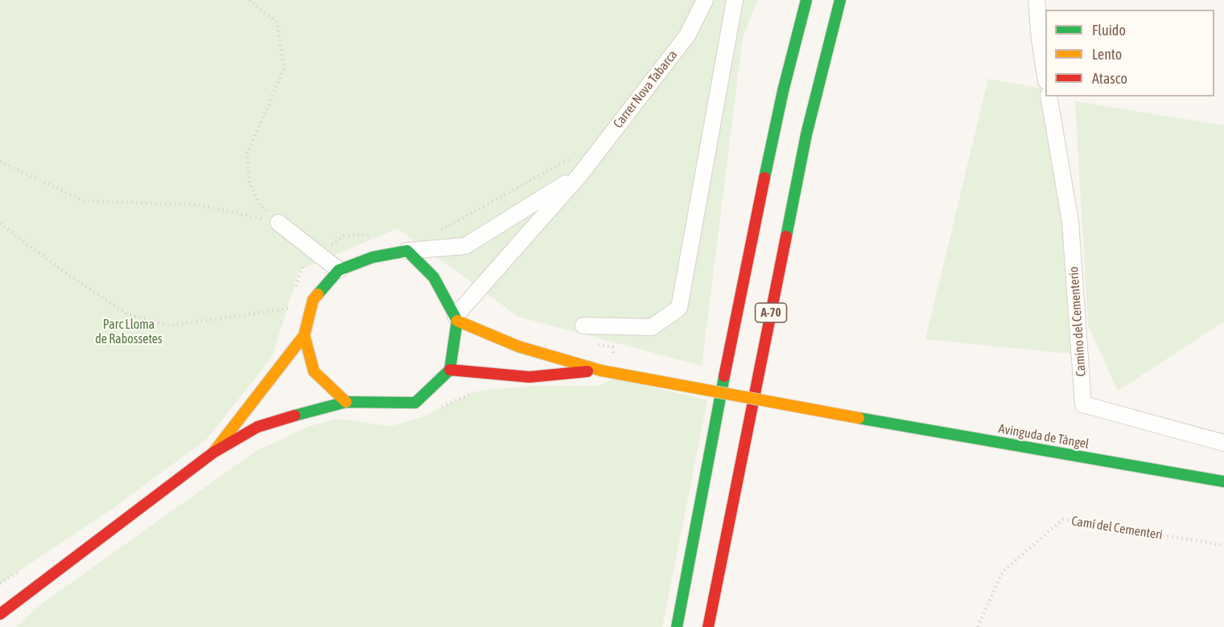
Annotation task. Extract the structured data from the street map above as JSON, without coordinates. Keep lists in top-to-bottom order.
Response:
{
  "streets": {
    "main road": ["A-70", "Avinguda de Tàngel"],
    "street": ["Carrer Nova Tabarca", "Camino del Cementerio"],
    "path": ["Camí del Cementeri"]
  },
  "parks": ["Parc Lloma de Rabossetes"],
  "legend": ["Fluido", "Lento", "Atasco"]
}
